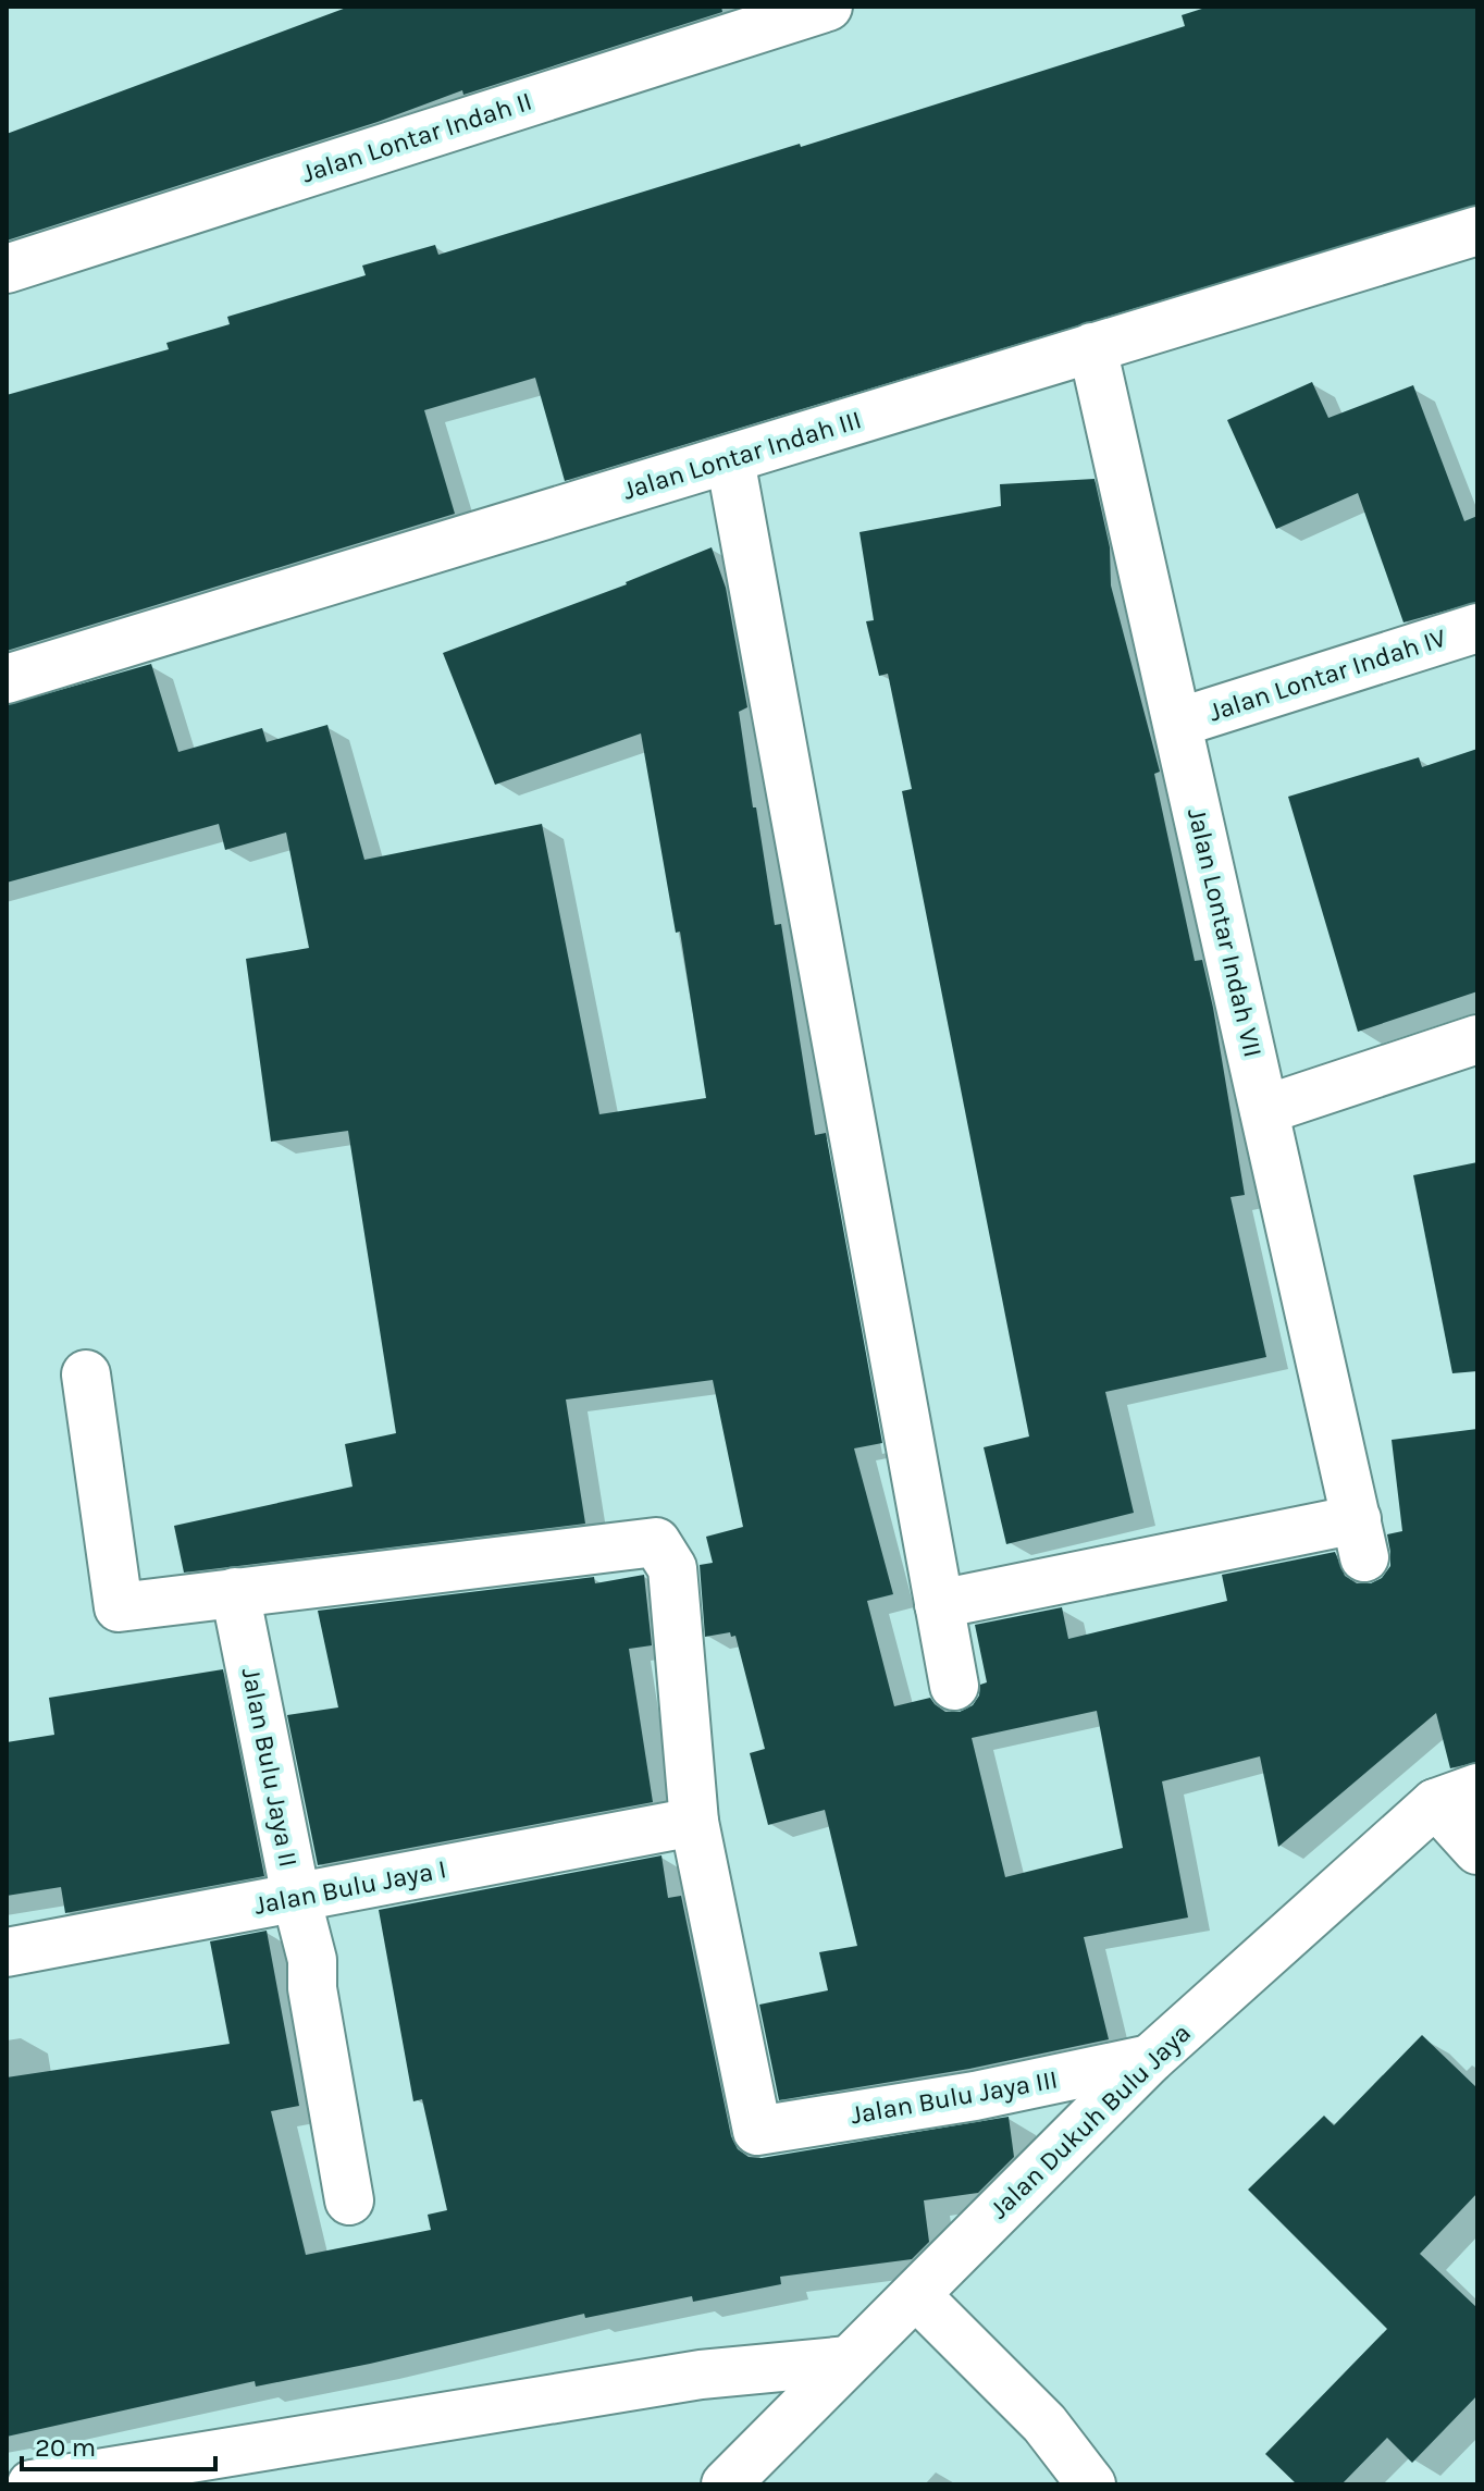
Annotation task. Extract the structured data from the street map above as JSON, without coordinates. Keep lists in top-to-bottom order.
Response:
{
  "streets": {
    "street": [
      "Jalan Lontar Indah II",
      "Jalan Lontar Indah III",
      "Jalan Lontar Indah IV",
      "Jalan Lontar Indah VII",
      "Jalan Bulu Jaya II",
      "Jalan Bulu Jaya I",
      "Jalan Bulu Jaya III",
      "Jalan Dukuh Bulu Jaya"
    ]
  },
  "crossings": [
    ["Jalan Lontar Indah III", "Jalan Lontar Indah VII"],
    ["Jalan Lontar Indah IV", "Jalan Lontar Indah VII"],
    ["Jalan Bulu Jaya II", "Jalan Bulu Jaya I"],
    ["Jalan Bulu Jaya I", "Jalan Bulu Jaya III"],
    ["Jalan Bulu Jaya III", "Jalan Dukuh Bulu Jaya"]
  ],
  "scale_bar": "20 m"
}
